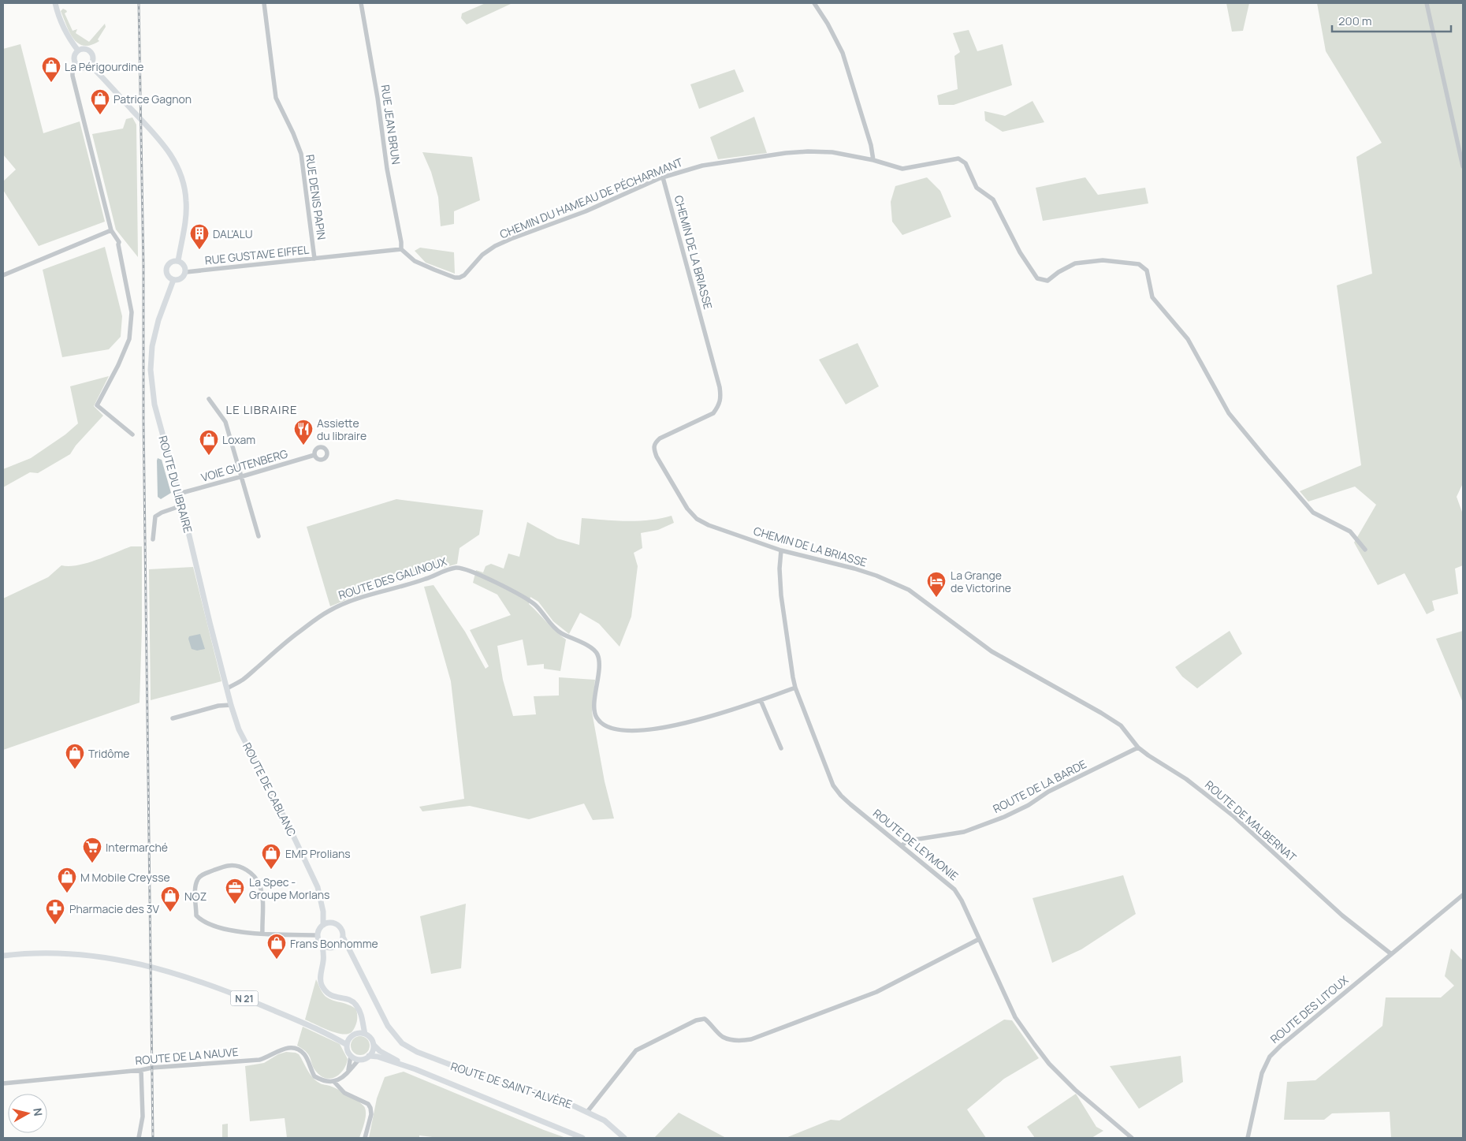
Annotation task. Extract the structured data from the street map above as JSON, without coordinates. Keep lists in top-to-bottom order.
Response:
{
  "streets": {
    "main road": [
      "ROUTE DU LIBRAIRE",
      "ROUTE DE CABLANC",
      "N 21",
      "ROUTE DE SAINT-ALVÈRE"
    ],
    "street": [
      "RUE JEAN BRUN",
      "RUE DENIS PAPIN",
      "CHEMIN DU HAMEAU DE PÉCHARMANT",
      "CHEMIN DE LA BRIASSE",
      "RUE GUSTAVE EIFFEL",
      "VOIE GUTENBERG",
      "ROUTE DES GALINOUX",
      "ROUTE DE LA BARDE",
      "ROUTE DE MALBERNAT",
      "ROUTE DE LEYMONIE",
      "ROUTE DES LITOUX",
      "ROUTE DE LA NAUVE"
    ]
  },
  "crossings": [
    ["RUE JEAN BRUN", "CHEMIN DU HAMEAU DE PÉCHARMANT"],
    ["RUE JEAN BRUN", "RUE GUSTAVE EIFFEL"],
    ["RUE DENIS PAPIN", "RUE GUSTAVE EIFFEL"],
    ["CHEMIN DU HAMEAU DE PÉCHARMANT", "CHEMIN DE LA BRIASSE"],
    ["CHEMIN DU HAMEAU DE PÉCHARMANT", "RUE GUSTAVE EIFFEL"],
    ["CHEMIN DE LA BRIASSE", "ROUTE DE MALBERNAT"],
    ["CHEMIN DE LA BRIASSE", "ROUTE DE LEYMONIE"],
    ["RUE GUSTAVE EIFFEL", "ROUTE DU LIBRAIRE"],
    ["VOIE GUTENBERG", "ROUTE DU LIBRAIRE"],
    ["ROUTE DU LIBRAIRE", "ROUTE DES GALINOUX"],
    ["ROUTE DU LIBRAIRE", "ROUTE DE CABLANC"],
    ["ROUTE DES GALINOUX", "ROUTE DE CABLANC"],
    ["ROUTE DES GALINOUX", "ROUTE DE LEYMONIE"],
    ["ROUTE DE LA BARDE", "ROUTE DE MALBERNAT"],
    ["ROUTE DE LA BARDE", "ROUTE DE LEYMONIE"],
    ["ROUTE DE CABLANC", "ROUTE DE SAINT-ALVÈRE"],
    ["ROUTE DE MALBERNAT", "ROUTE DES LITOUX"]
  ],
  "districts": ["LE LIBRAIRE"],
  "places": {
    "shop": [
      "La Périgourdine",
      "Patrice Gagnon",
      "Loxam",
      "Tridôme",
      "EMP Prolians",
      "M Mobile Creysse",
      "NOZ",
      "Frans Bonhomme"
    ],
    "building": ["DAL'ALU"],
    "restaurant": ["Assiette du libraire"],
    "hotel": ["La Grange de Victorine"],
    "supermarket": ["Intermarché"],
    "office": ["La Spec - Groupe Morlans"],
    "pharmacy": ["Pharmacie des 3V"]
  },
  "scale_bar": "200 m",
  "north": "right"
}
